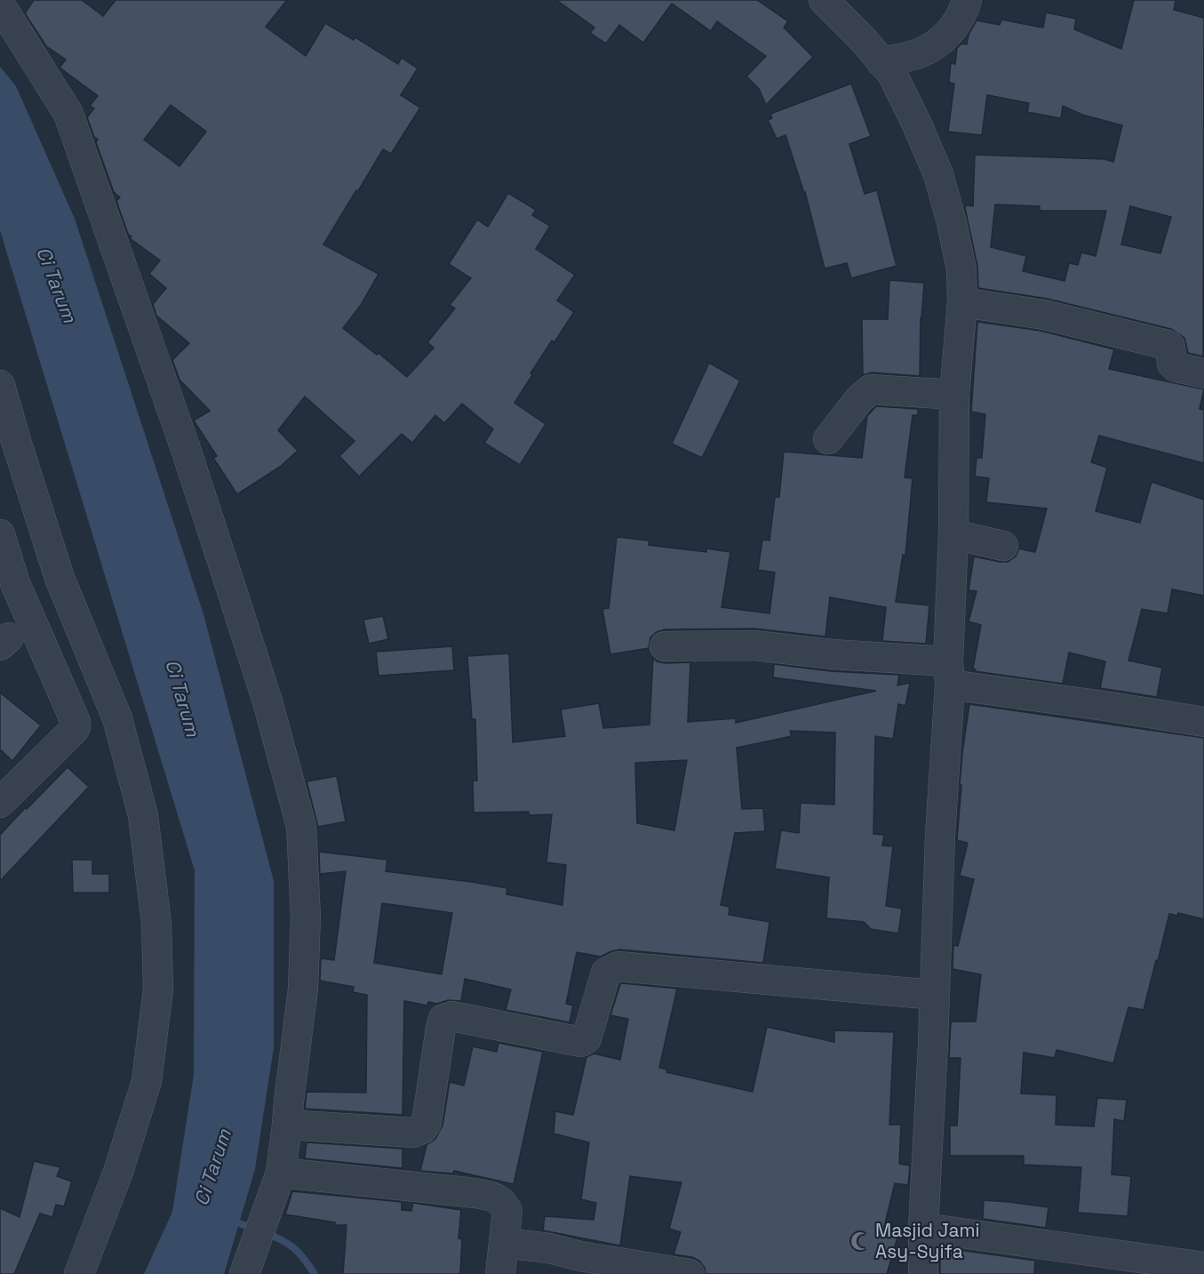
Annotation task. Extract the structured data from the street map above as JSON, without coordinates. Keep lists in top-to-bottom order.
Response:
{
  "water": ["Ci Tarum"],
  "places": {
    "mosque": ["Masjid Jami Asy-Syifa"]
  }
}
